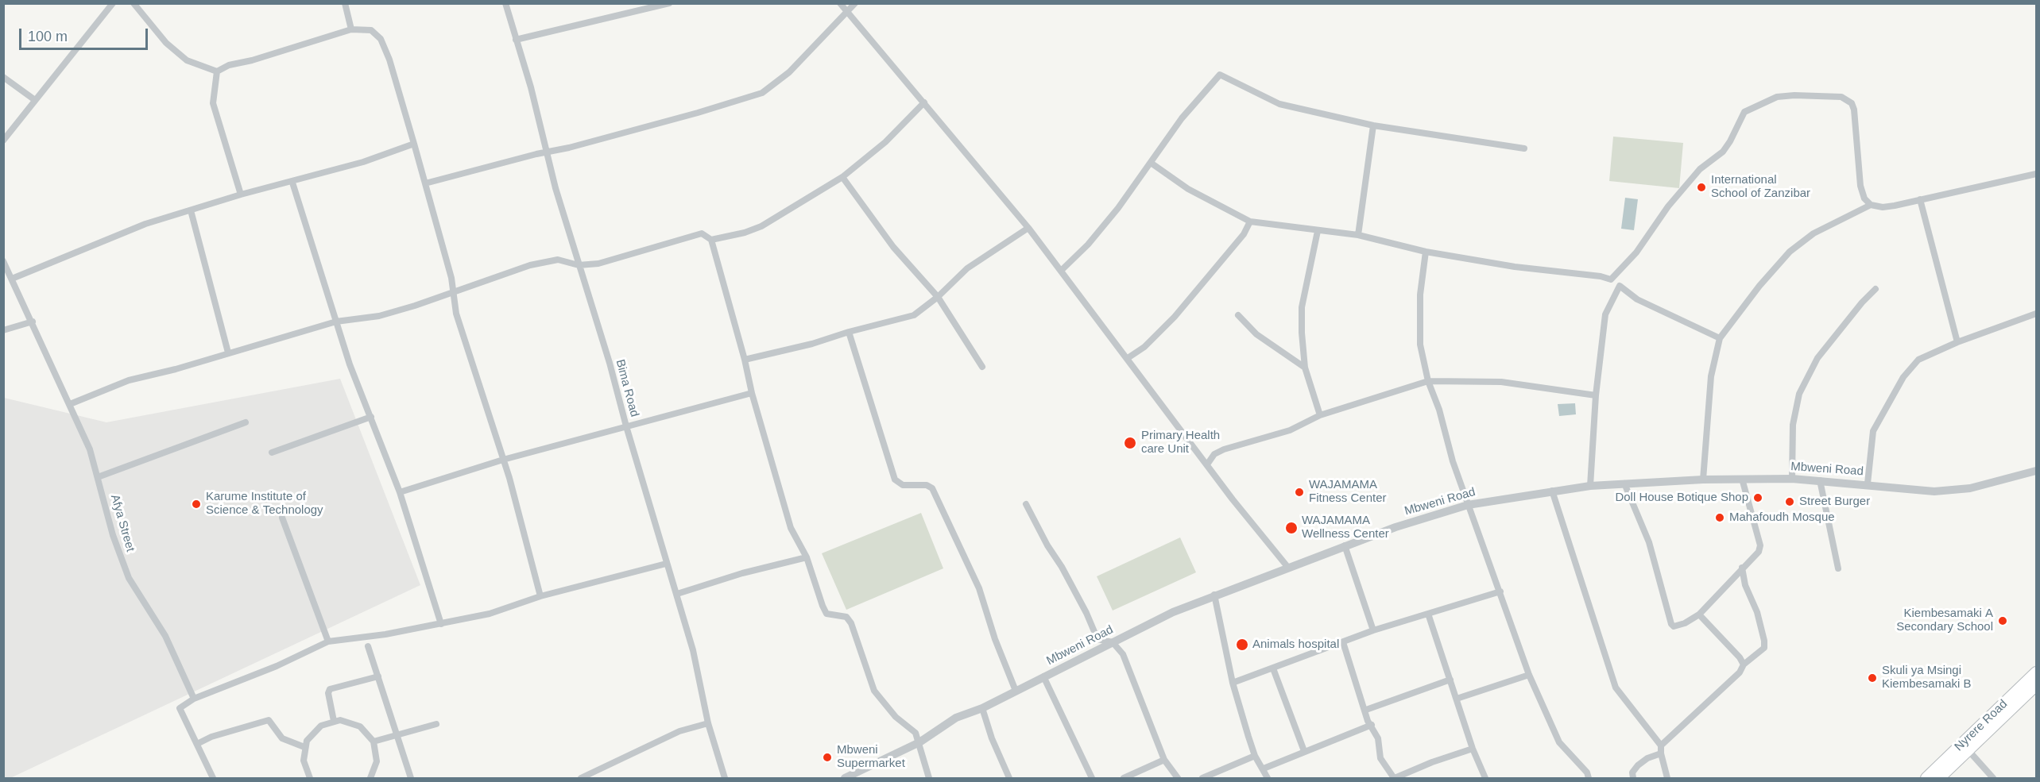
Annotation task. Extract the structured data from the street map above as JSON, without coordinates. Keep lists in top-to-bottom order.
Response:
{
  "streets": {
    "main road": ["Nyrere Road"],
    "street": ["Bima Road", "Mbweni Road", "Afya Street"]
  },
  "places": [
    "International School of Zanzibar",
    "Primary Health care Unit",
    "WAJAMAMA Fitness Center",
    "Doll House Botique Shop",
    "Street Burger",
    "Karume Institute of Science & Technology",
    "Mahafoudh Mosque",
    "WAJAMAMA Wellness Center",
    "Kiembesamaki A Secondary School",
    "Animals hospital",
    "Skuli ya Msingi Kiembesamaki B",
    "Mbweni Supermarket"
  ],
  "scale_bar": "100 m"
}
